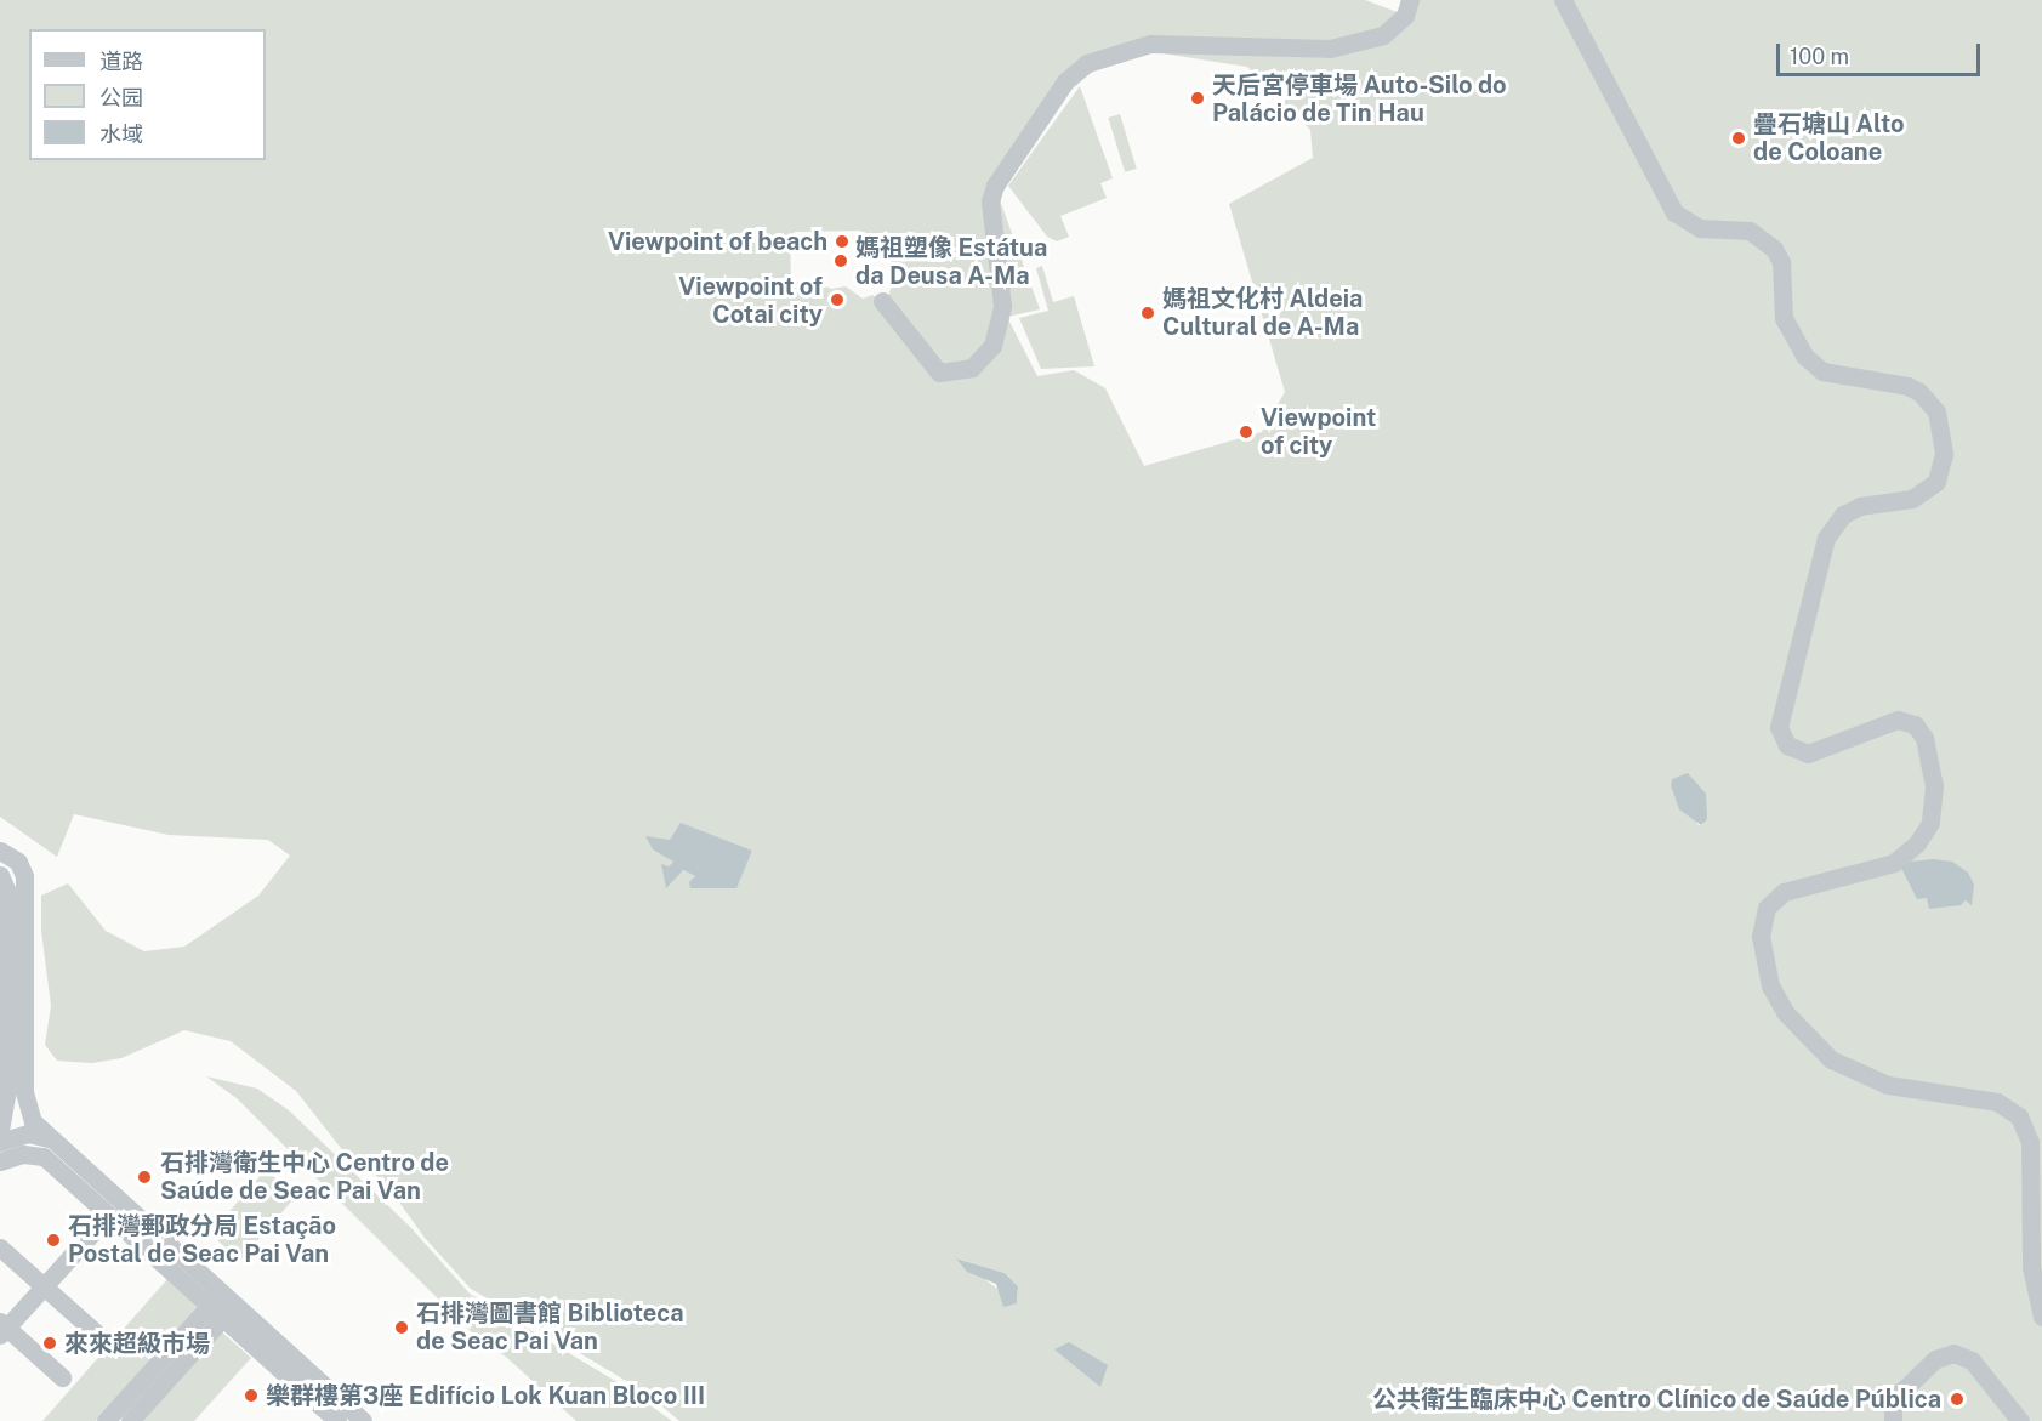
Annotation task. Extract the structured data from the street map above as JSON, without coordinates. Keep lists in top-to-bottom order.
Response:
{
  "places": [
    "天后宮停車場 Auto-Silo do Palácio de Tin Hau",
    "疊石塘山 Alto de Coloane",
    "Viewpoint of beach",
    "媽祖塑像 Estátua da Deusa A-Ma",
    "Viewpoint of Cotai city",
    "媽祖文化村 Aldeia Cultural de A-Ma",
    "Viewpoint of city",
    "石排灣衛生中心 Centro de Saúde de Seac Pai Van",
    "石排灣郵政分局 Estação Postal de Seac Pai Van",
    "石排灣圖書館 Biblioteca de Seac Pai Van",
    "來來超級市場",
    "樂群樓第3座 Edifício Lok Kuan Bloco III",
    "公共衛生臨床中心 Centro Clínico de Saúde Pública"
  ],
  "legend": ["道路", "公园", "水域"],
  "scale_bar": "100 m"
}
